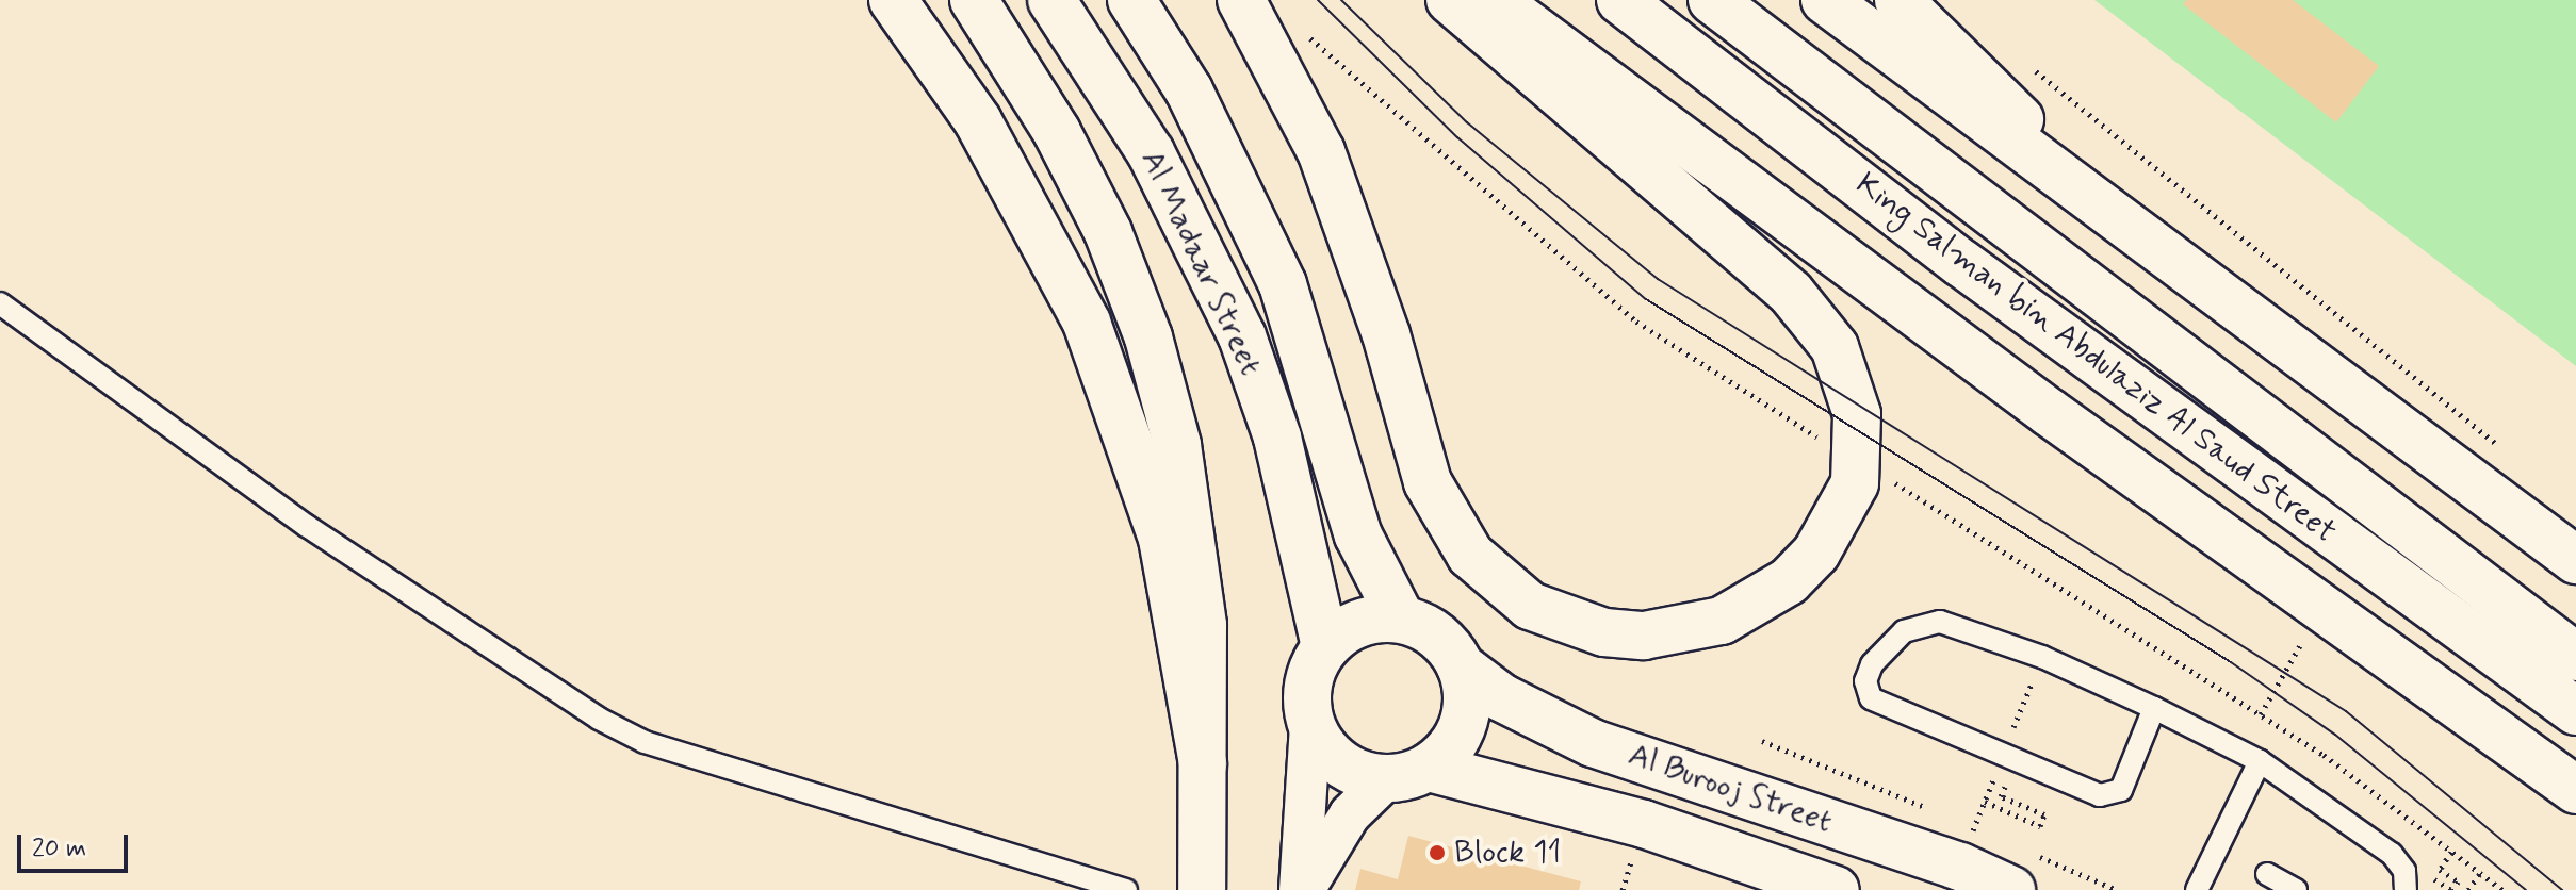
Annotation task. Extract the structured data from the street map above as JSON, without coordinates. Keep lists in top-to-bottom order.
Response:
{
  "streets": {
    "main road": ["Al Madaar Street", "King Salman bin Abdulaziz Al Saud Street", "Al Burooj Street"]
  },
  "crossings": [
    ["Al Madaar Street", "Al Burooj Street"]
  ],
  "places": ["Block 11"],
  "scale_bar": "20 m"
}
